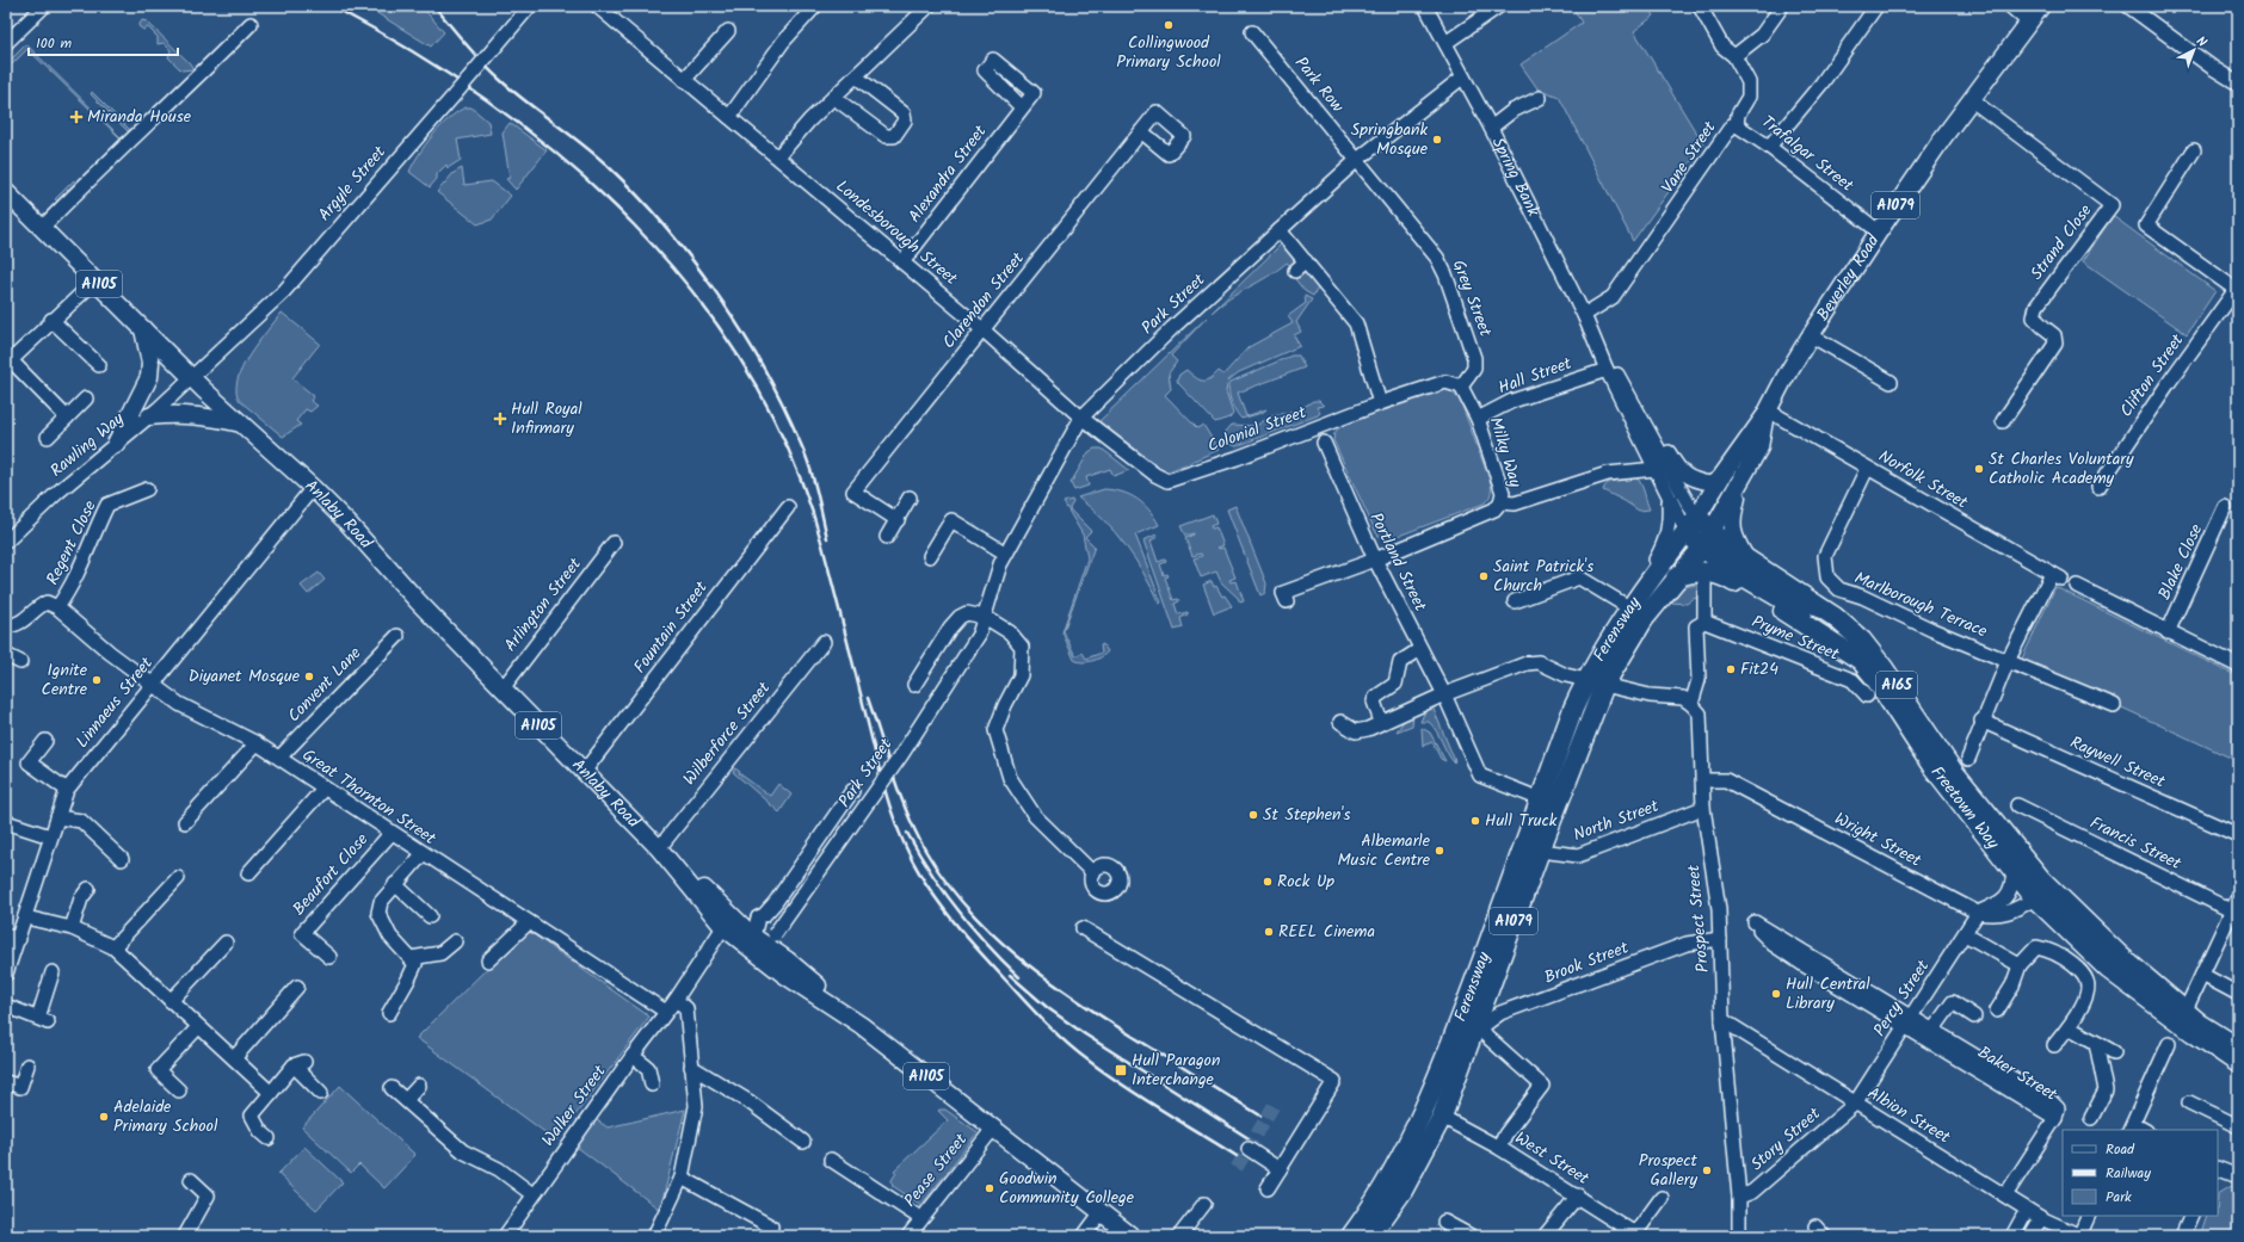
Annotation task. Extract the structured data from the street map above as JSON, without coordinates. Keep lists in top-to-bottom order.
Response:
{
  "streets": {
    "highway": [
      "Spring Bank",
      "A1079",
      "Ferensway",
      "A165",
      "Freetown Way"
    ],
    "main road": ["Beverley Road", "A1105", "Anlaby Road"],
    "street": [
      "Park Row",
      "Trafalgar Street",
      "Vane Street",
      "Alexandra Street",
      "Argyle Street",
      "Londesborough Street",
      "Strand Close",
      "Grey Street",
      "Clarendon Street",
      "Park Street",
      "Hall Street",
      "Clifton Street",
      "Colonial Street",
      "Rawling Way",
      "Milky Way",
      "Norfolk Street",
      "Regent Close",
      "Portland Street",
      "Blake Close",
      "Arlington Street",
      "Marlborough Terrace",
      "Fountain Street",
      "Pryme Street",
      "Convent Lane",
      "Linnaeus Street",
      "Wilberforce Street",
      "Raywell Street",
      "Great Thornton Street",
      "North Street",
      "Wright Street",
      "Francis Street",
      "Beaufort Close",
      "Prospect Street",
      "Brook Street",
      "Percy Street",
      "Baker Street",
      "Walker Street",
      "Albion Street",
      "Story Street",
      "West Street",
      "Pease Street"
    ]
  },
  "crossings": [
    ["Park Row", "Grey Street"],
    ["Park Row", "Park Street"],
    ["Trafalgar Street", "Vane Street"],
    ["Trafalgar Street", "Beverley Road"],
    ["Vane Street", "Spring Bank"],
    ["Alexandra Street", "Londesborough Street"],
    ["Spring Bank", "Beverley Road"],
    ["Spring Bank", "Park Street"],
    ["Spring Bank", "Hall Street"],
    ["Spring Bank", "Ferensway"],
    ["Spring Bank", "Freetown Way"],
    ["Argyle Street", "Rawling Way"],
    ["Argyle Street", "Anlaby Road"],
    ["Londesborough Street", "Clarendon Street"],
    ["Londesborough Street", "Park Street"],
    ["Londesborough Street", "Colonial Street"],
    ["Strand Close", "Beverley Road"],
    ["Beverley Road", "Norfolk Street"],
    ["Beverley Road", "Ferensway"],
    ["Beverley Road", "Freetown Way"],
    ["Grey Street", "Park Street"],
    ["Grey Street", "Colonial Street"],
    ["Grey Street", "Milky Way"],
    ["Park Street", "Colonial Street"],
    ["Park Street", "Anlaby Road"],
    ["Hall Street", "Milky Way"],
    ["Colonial Street", "Milky Way"],
    ["Rawling Way", "Anlaby Road"],
    ["Norfolk Street", "Marlborough Terrace"],
    ["Anlaby Road", "Arlington Street"],
    ["Anlaby Road", "Fountain Street"],
    ["Anlaby Road", "Linnaeus Street"],
    ["Anlaby Road", "Wilberforce Street"],
    ["Anlaby Road", "Walker Street"],
    ["Anlaby Road", "Pease Street"],
    ["Regent Close", "Great Thornton Street"],
    ["Portland Street", "Ferensway"],
    ["Ferensway", "Freetown Way"],
    ["Ferensway", "North Street"],
    ["Ferensway", "Brook Street"],
    ["Ferensway", "West Street"],
    ["Convent Lane", "Great Thornton Street"],
    ["Linnaeus Street", "Great Thornton Street"],
    ["Great Thornton Street", "Beaufort Close"],
    ["Great Thornton Street", "Walker Street"],
    ["Freetown Way", "Wright Street"],
    ["North Street", "Prospect Street"],
    ["Wright Street", "Prospect Street"],
    ["Wright Street", "Percy Street"],
    ["Prospect Street", "Brook Street"],
    ["Prospect Street", "Albion Street"],
    ["Prospect Street", "Story Street"],
    ["Percy Street", "Baker Street"],
    ["Percy Street", "Albion Street"],
    ["Percy Street", "Story Street"],
    ["Albion Street", "Story Street"]
  ],
  "places": {
    "other": [
      "Collingwood Primary School",
      "Springbank Mosque",
      "St Charles Voluntary Catholic Academy",
      "Saint Patrick's Church",
      "Fit24",
      "Diyanet Mosque",
      "Ignite Centre",
      "St Stephen's",
      "Hull Truck",
      "Albemarle Music Centre",
      "Rock Up",
      "REEL Cinema",
      "Hull Central Library",
      "Adelaide Primary School",
      "Prospect Gallery",
      "Goodwin Community College"
    ],
    "health": ["Miranda House", "Hull Royal Infirmary"],
    "transit": ["Hull Paragon Interchange"]
  },
  "legend": ["Road", "Railway", "Park"],
  "scale_bar": "100 m",
  "north": "top right"
}
